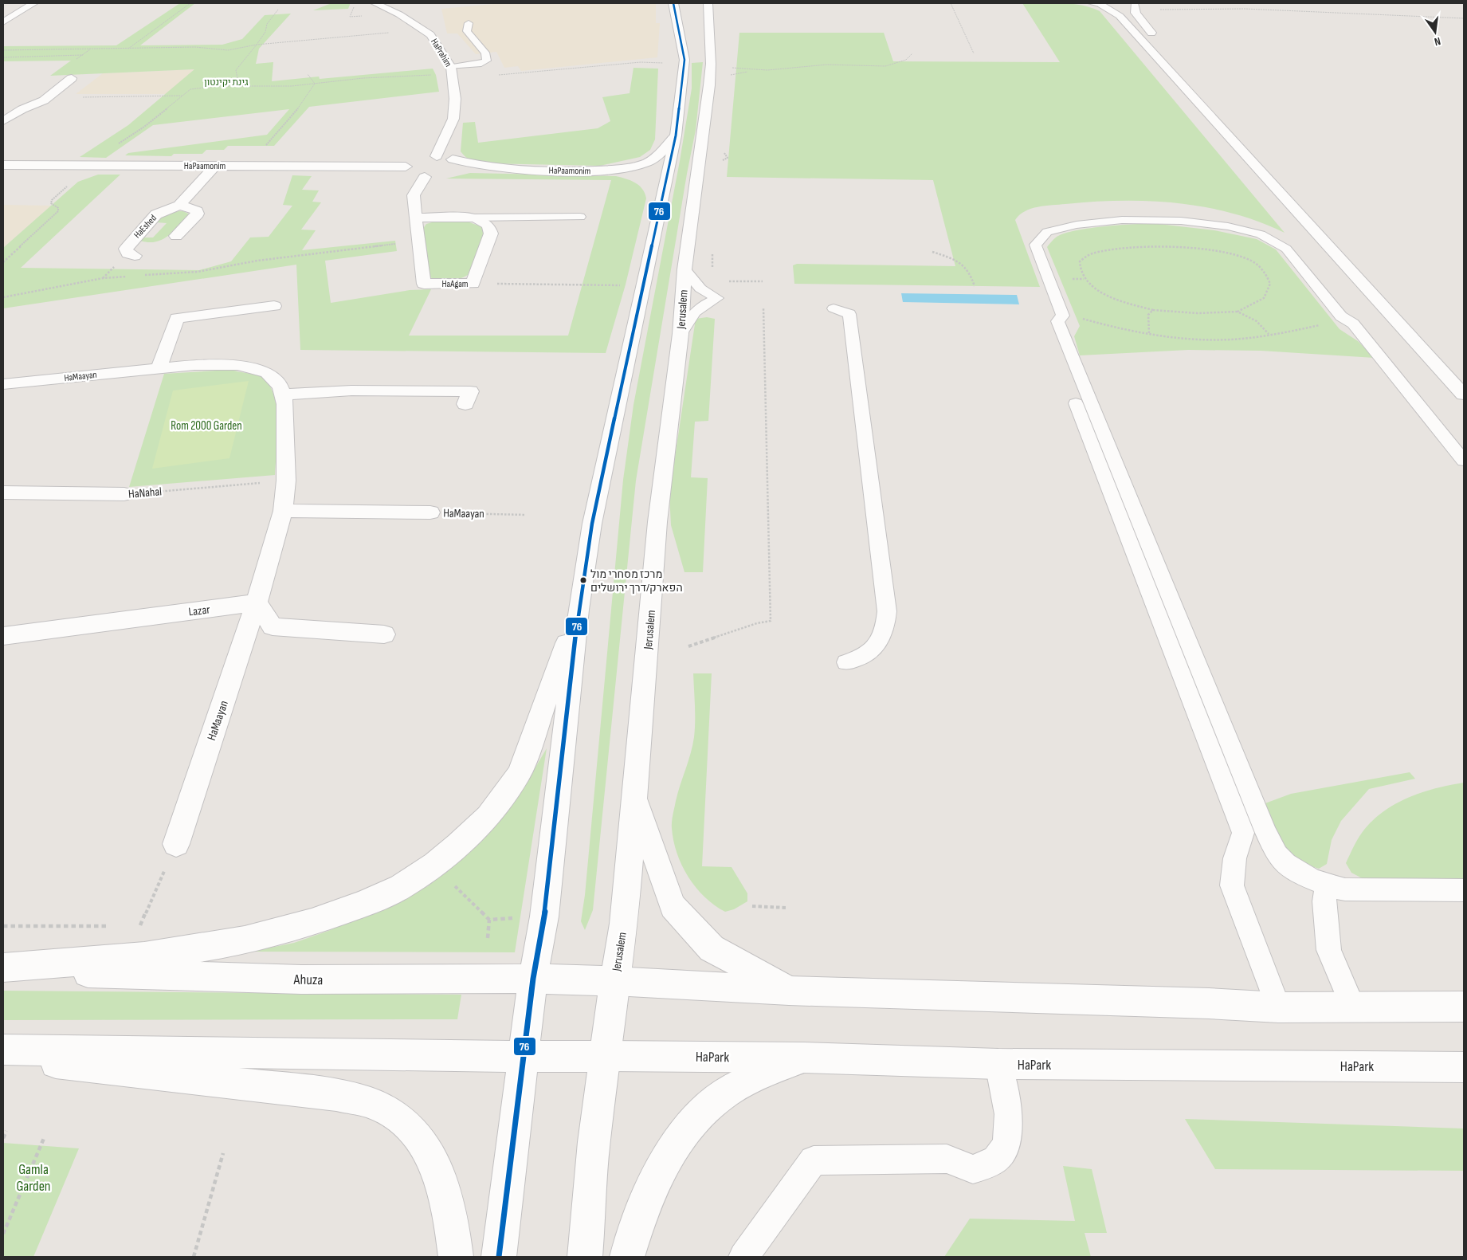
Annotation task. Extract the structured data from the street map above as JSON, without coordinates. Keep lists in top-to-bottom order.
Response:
{
  "streets": {
    "street": [
      "HaPrahim",
      "HaPaamonim",
      "HaEshed",
      "HaAgam",
      "Jerusalem",
      "HaMaayan",
      "HaNahal",
      "Lazar",
      "Ahuza",
      "HaPark"
    ]
  },
  "crossings": [
    ["HaPrahim", "HaPaamonim"],
    ["HaPaamonim", "HaEshed"],
    ["HaPaamonim", "HaAgam"],
    ["Jerusalem", "Ahuza"],
    ["Jerusalem", "HaPark"],
    ["HaMaayan", "HaNahal"],
    ["HaMaayan", "Lazar"]
  ],
  "parks": ["גינת יקינטון", "Rom 2000 Garden", "Gamla Garden"],
  "places": ["מרכז מסחרי מול הפארק/דרך ירושלים"],
  "lines": ["transit line 76"],
  "north": "bottom"
}
